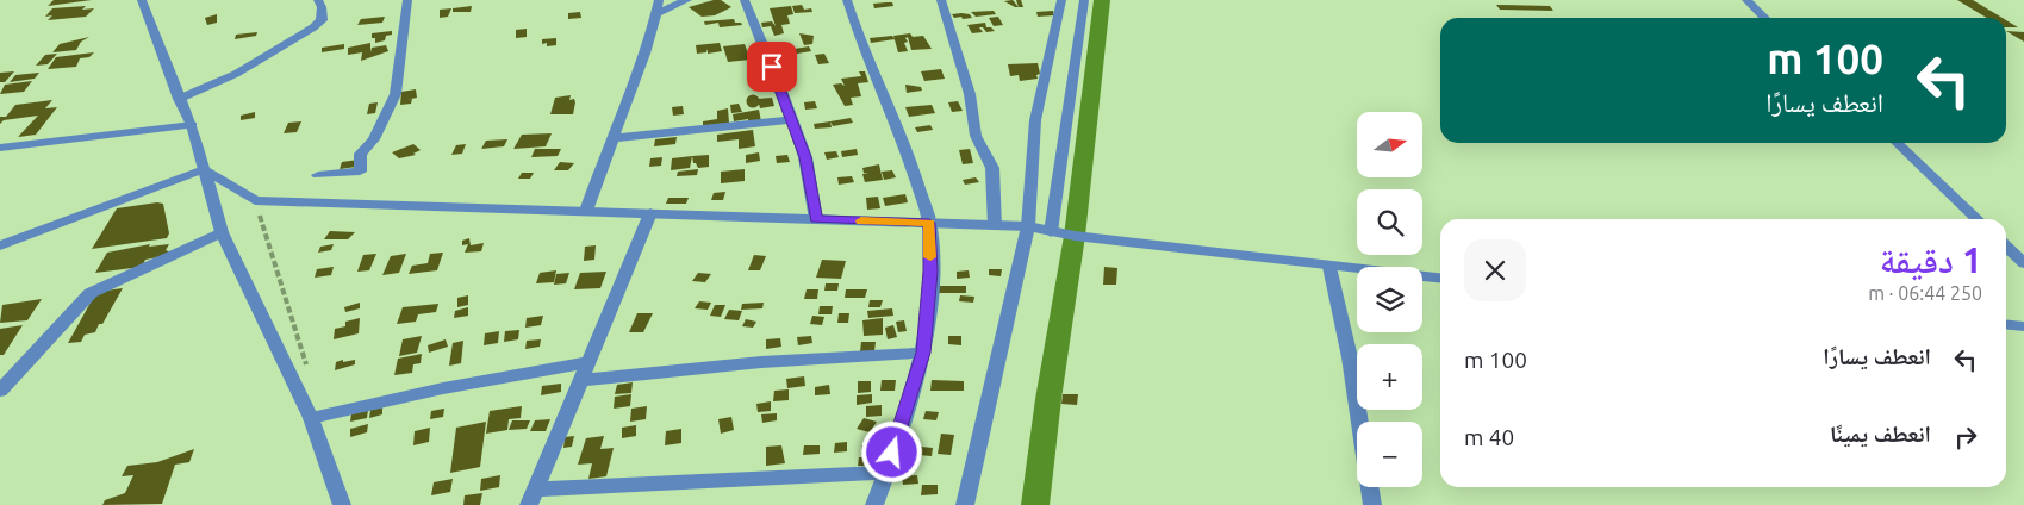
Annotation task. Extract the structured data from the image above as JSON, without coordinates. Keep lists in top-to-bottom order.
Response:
{
  "north": "right",
  "page": {
    "turn": ["100 m", "انعطف يسارًا"],
    "map_buttons": ["+", "−"],
    "heading": ["1 دقيقة", "250 m · 06:44"],
    "list": [
      {
        "name": "انعطف يسارًا",
        "value": "100 m"
      },
      {
        "name": "انعطف يمينًا",
        "value": "40 m"
      }
    ]
  }
}
